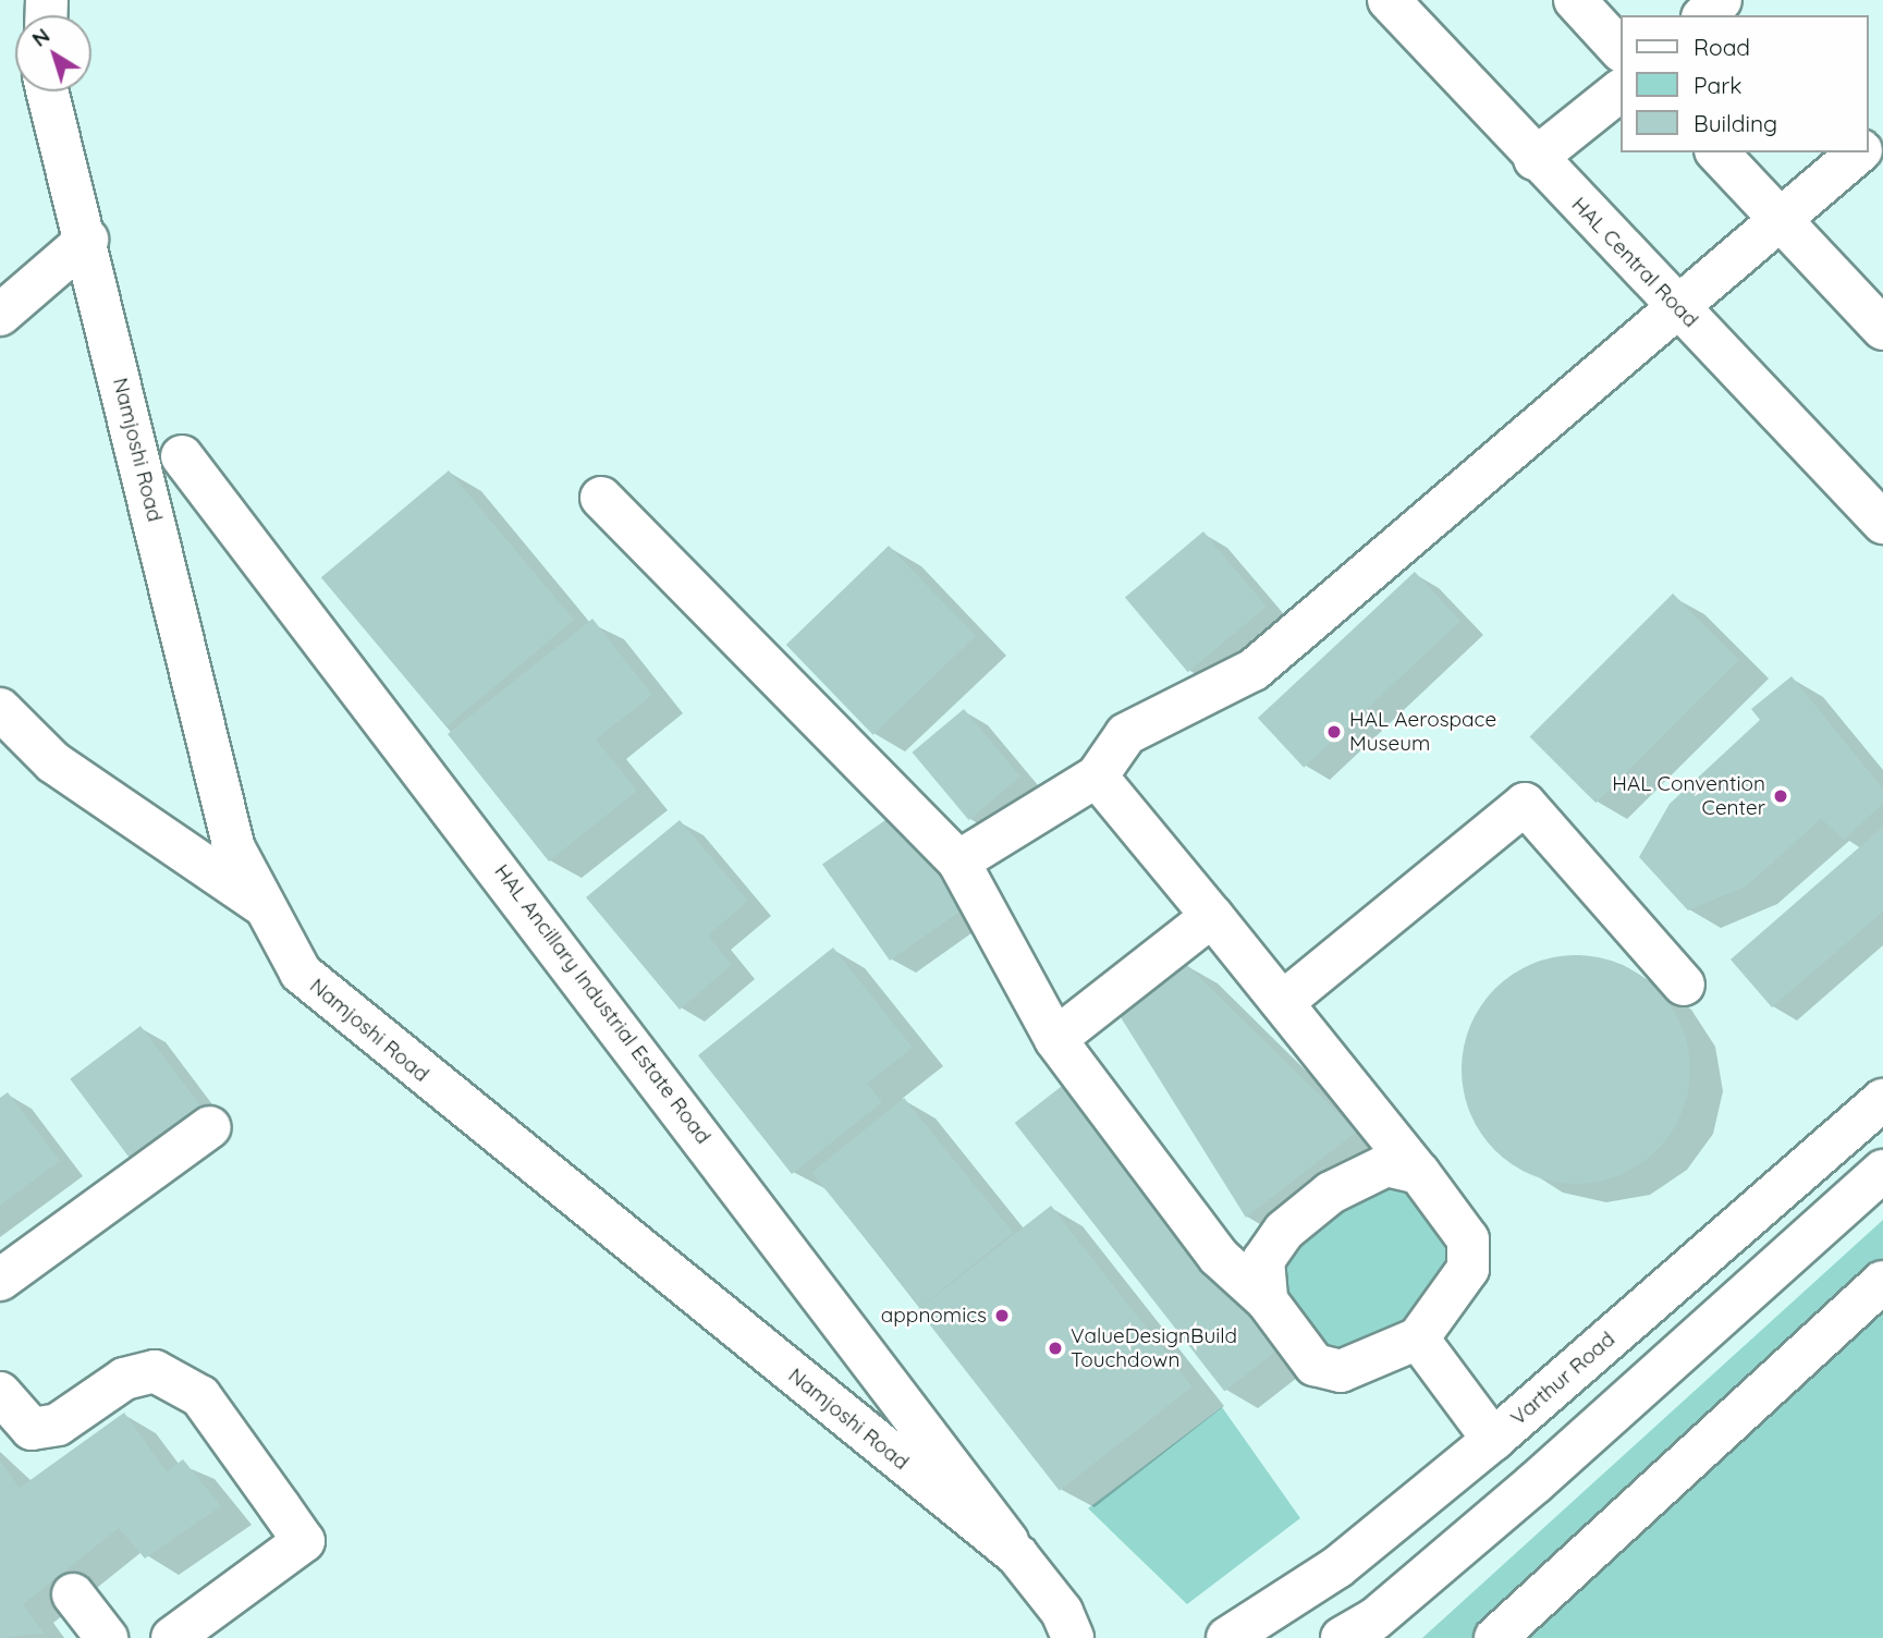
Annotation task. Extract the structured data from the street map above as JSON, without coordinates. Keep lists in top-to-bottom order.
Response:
{
  "streets": {
    "street": [
      "HAL Central Road",
      "Namjoshi Road",
      "HAL Ancillary Industrial Estate Road",
      "Varthur Road"
    ]
  },
  "crossings": [
    ["Namjoshi Road", "HAL Ancillary Industrial Estate Road"]
  ],
  "places": [
    "HAL Aerospace Museum",
    "HAL Convention Center",
    "appnomics",
    "ValueDesignBuild Touchdown"
  ],
  "legend": ["Road", "Park", "Building"],
  "north": "top left"
}
